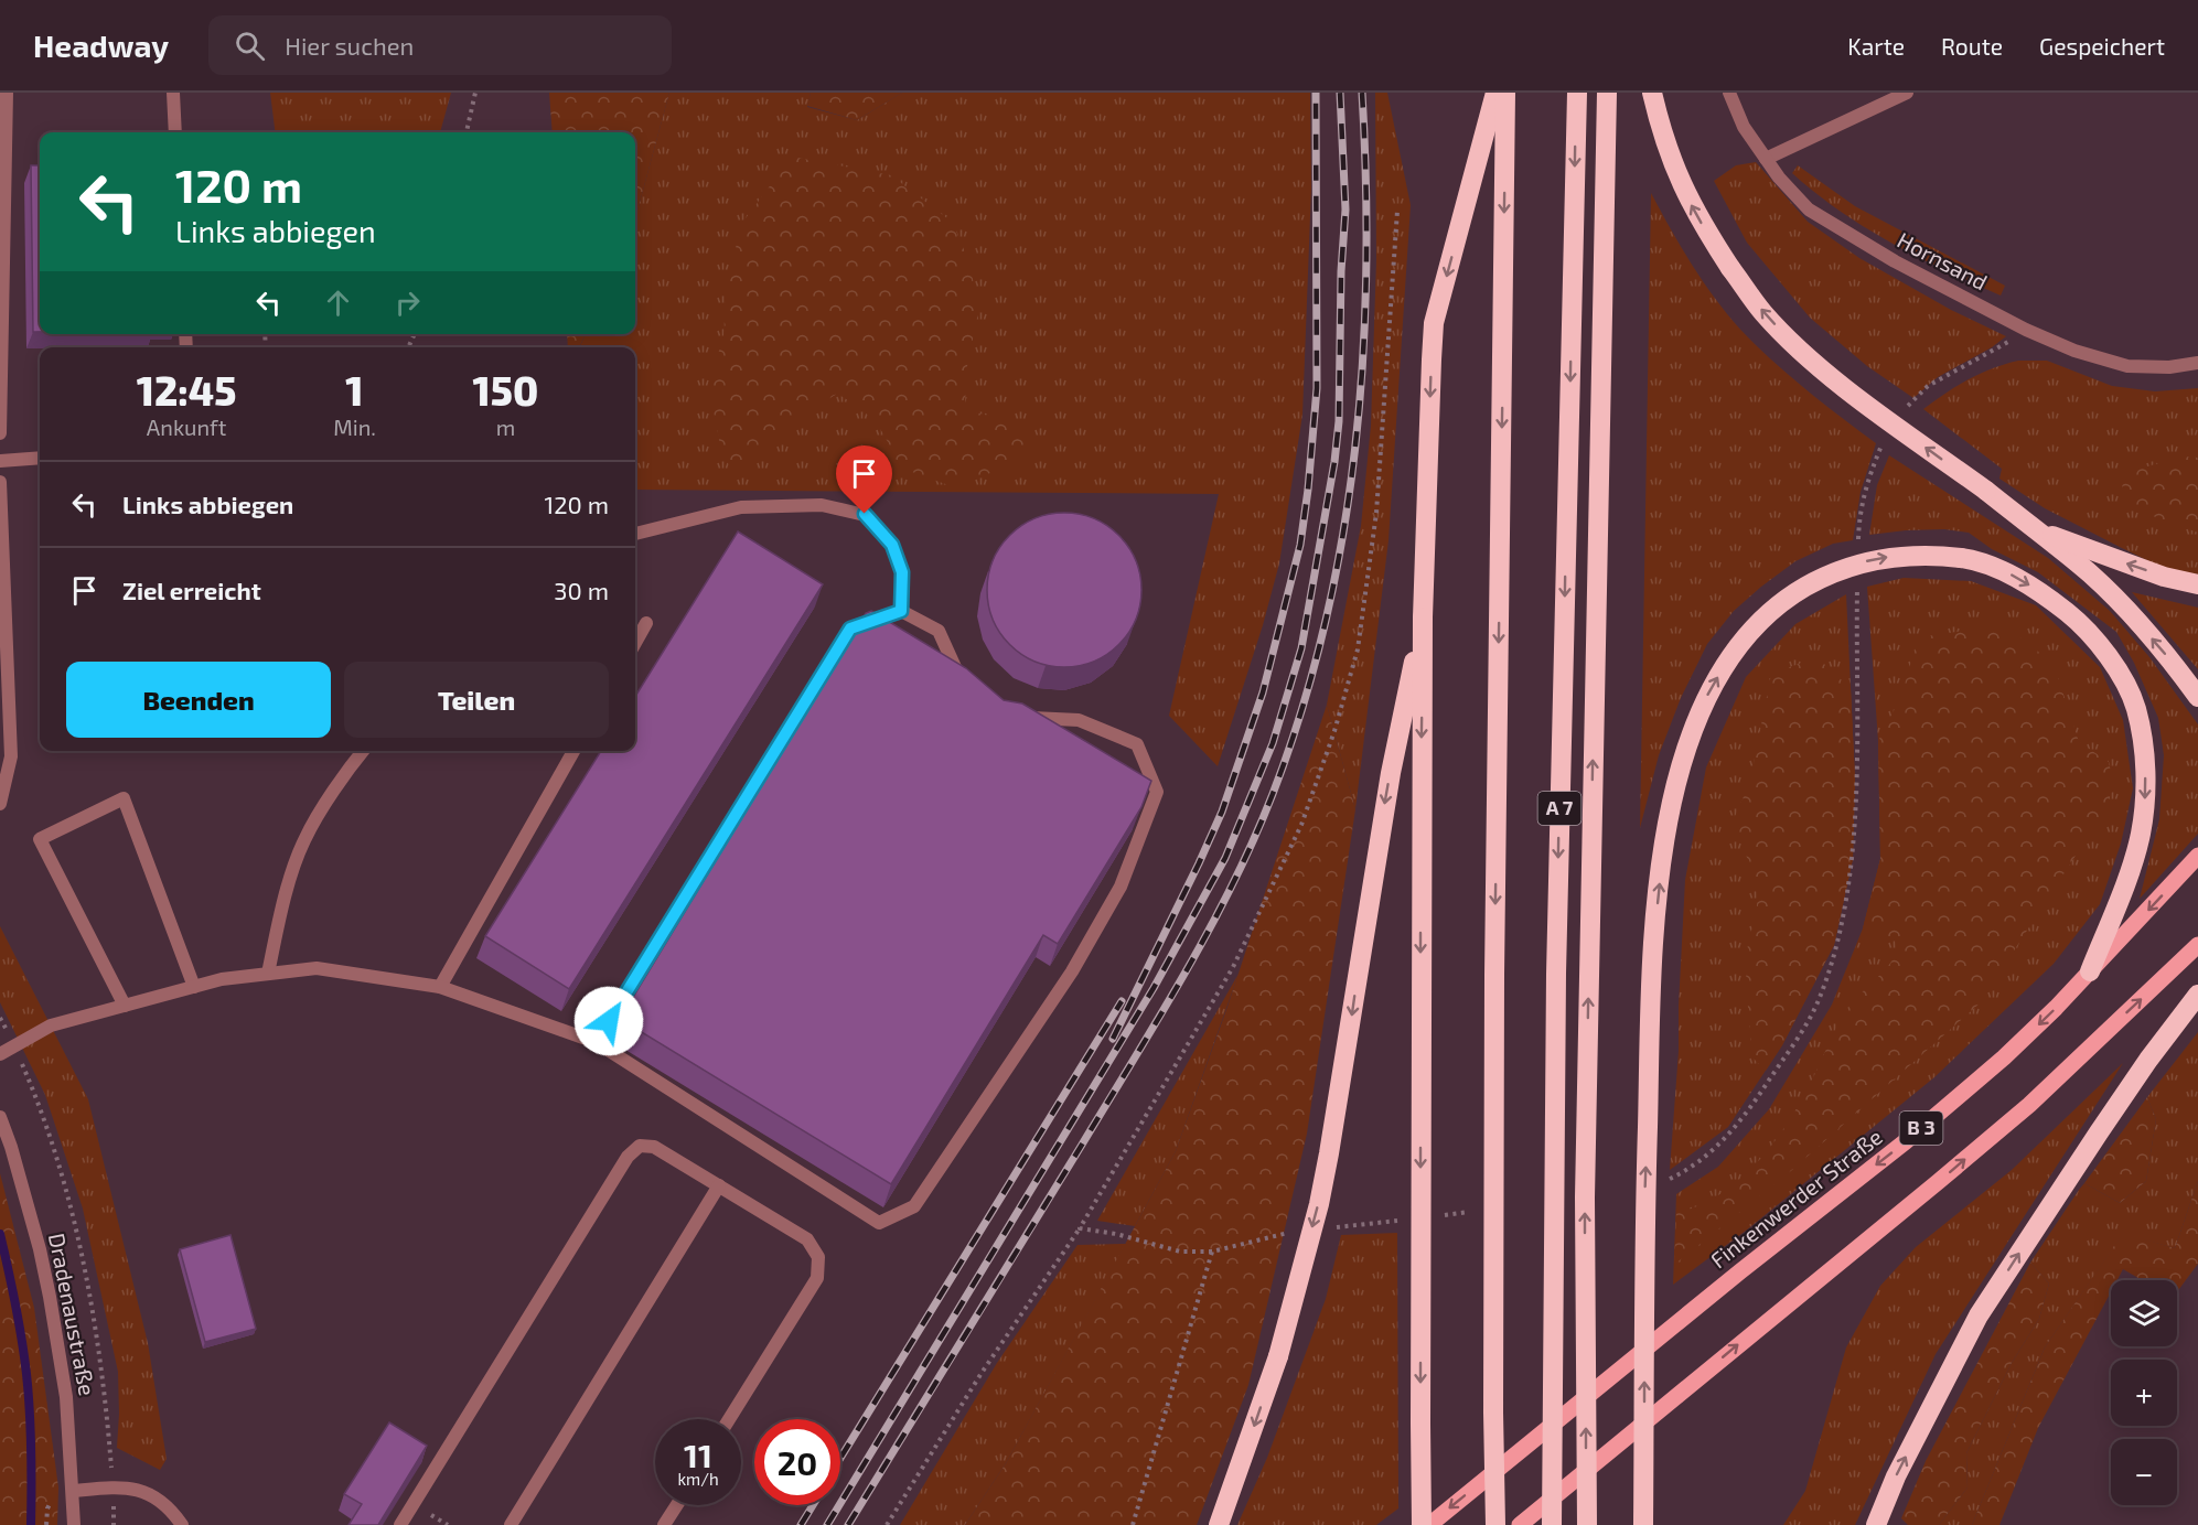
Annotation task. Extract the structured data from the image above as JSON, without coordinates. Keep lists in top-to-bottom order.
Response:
{
  "streets": {
    "highway": ["A 7"],
    "main road": ["B 3", "Finkenwerder Straße"],
    "street": ["Hornsand", "Dradenaustraße"]
  },
  "page": {
    "header": "Headway",
    "search": "Hier suchen",
    "nav": ["Karte", "Route", "Gespeichert"],
    "turn": ["120 m", "Links abbiegen"],
    "eta": [
      "12:45",
      "Ankunft",
      "1",
      "Min.",
      "150",
      "m"
    ],
    "list": [
      {
        "name": "Links abbiegen",
        "value": "120 m"
      },
      {
        "name": "Ziel erreicht",
        "value": "30 m"
      }
    ],
    "buttons": ["Beenden", "Teilen"],
    "map_buttons": ["+", "−"],
    "speed": "11 km/h",
    "limit": "20"
  }
}
